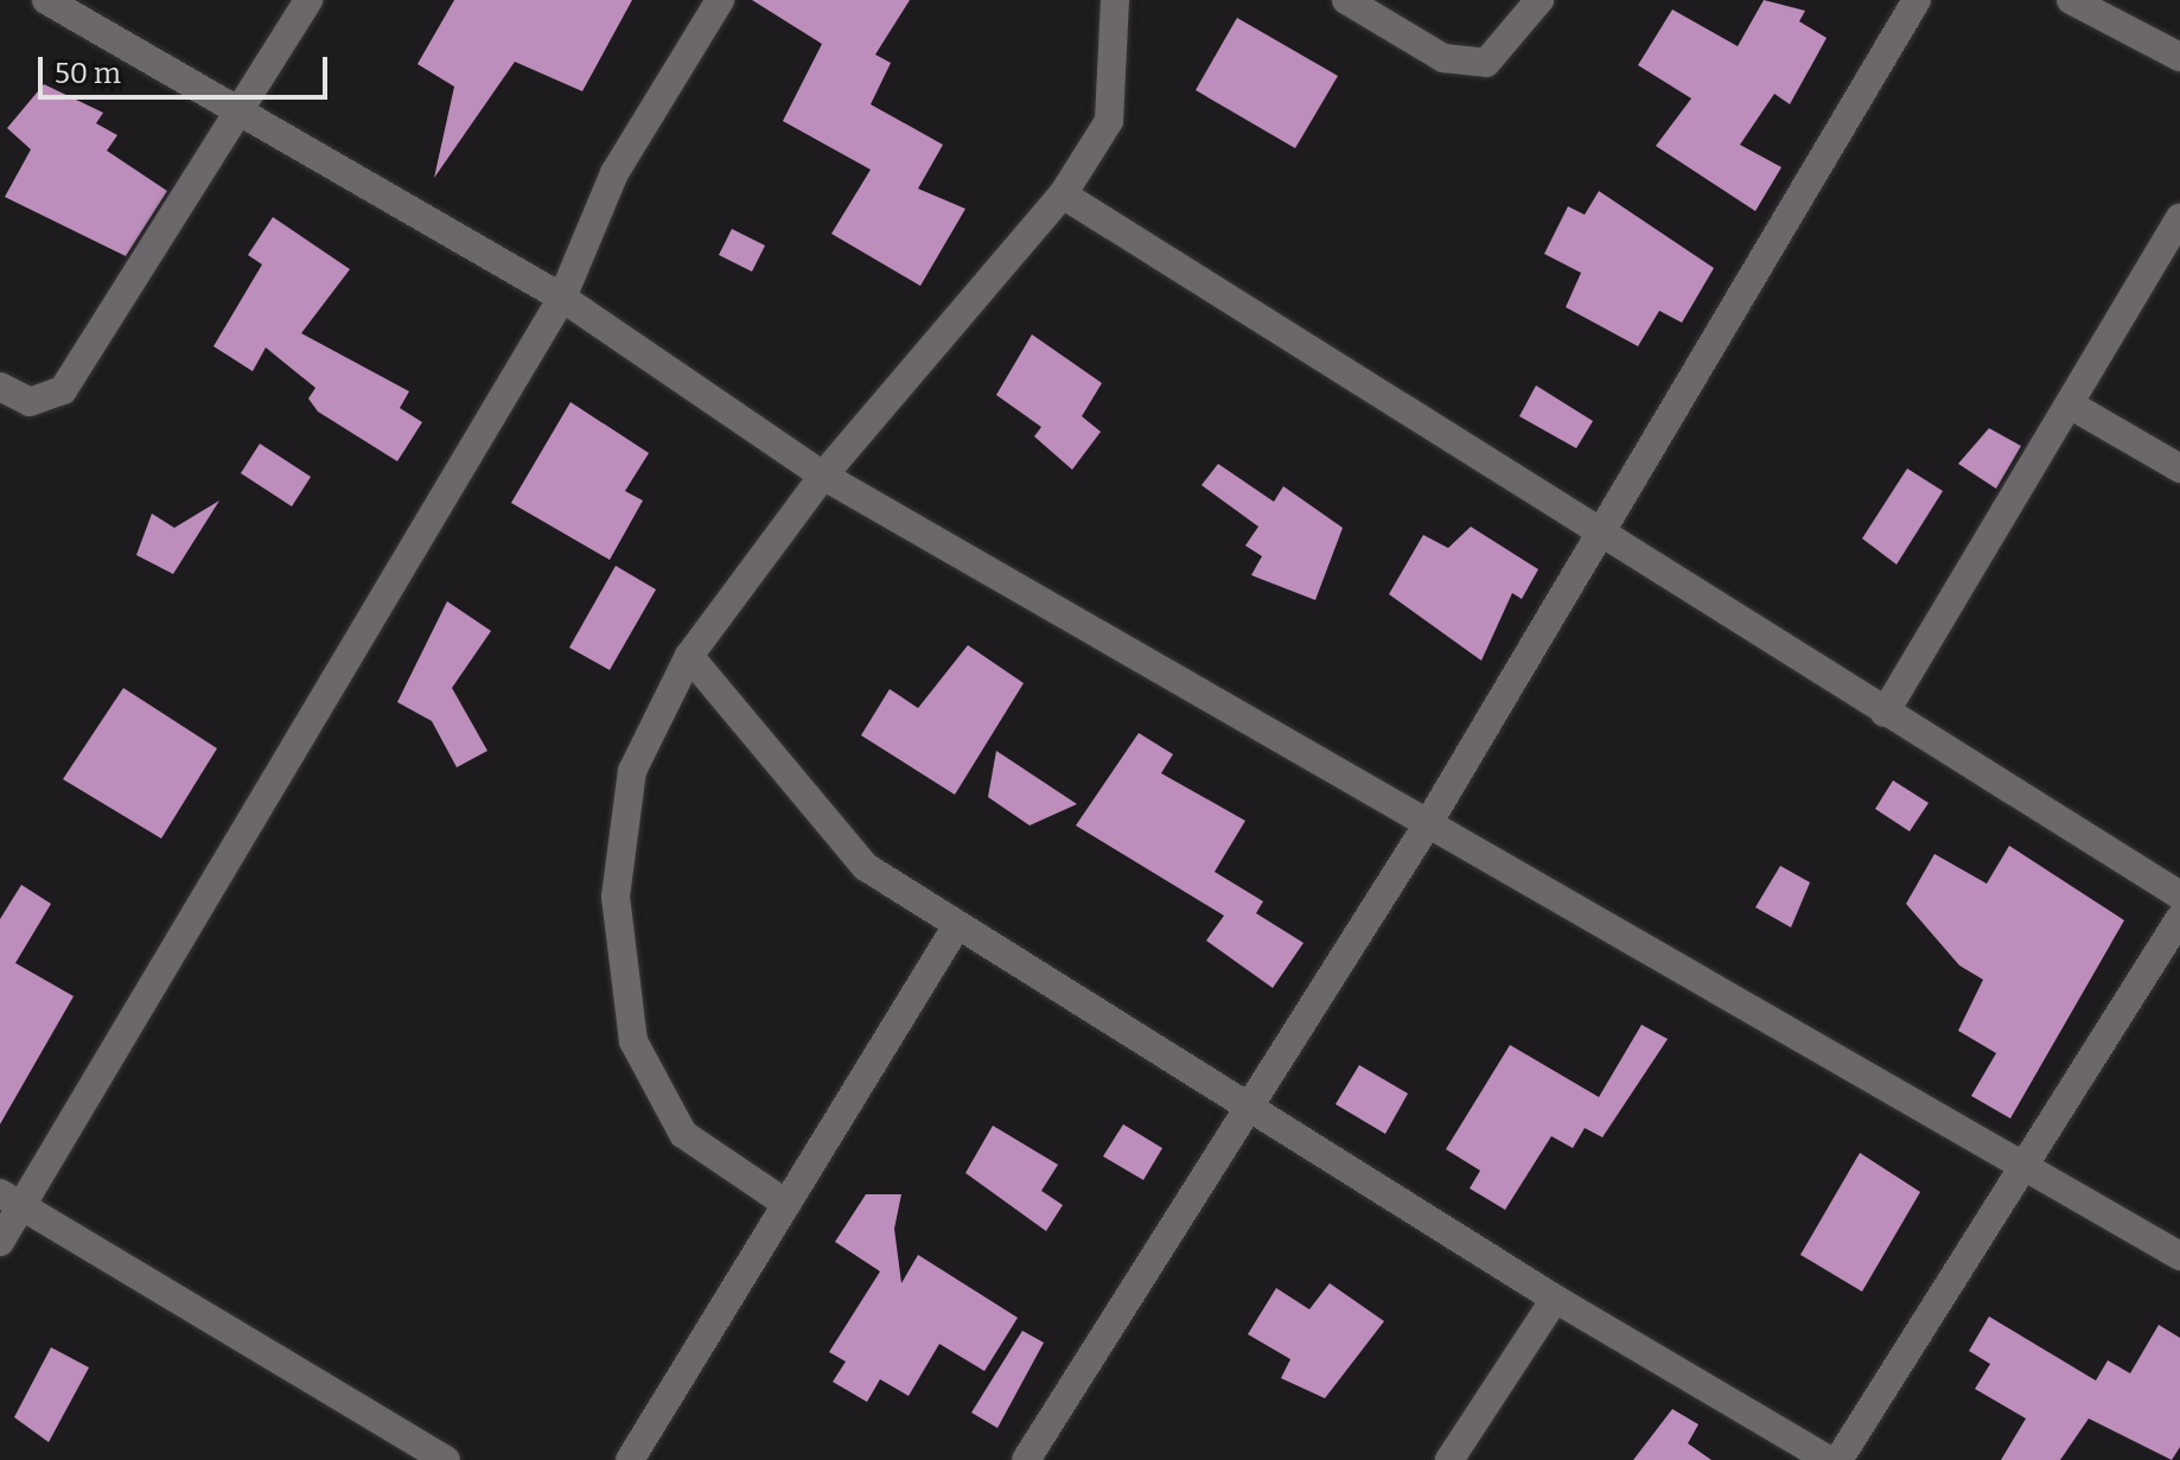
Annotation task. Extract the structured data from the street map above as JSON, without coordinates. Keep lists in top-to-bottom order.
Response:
{
  "scale_bar": "50 m"
}
